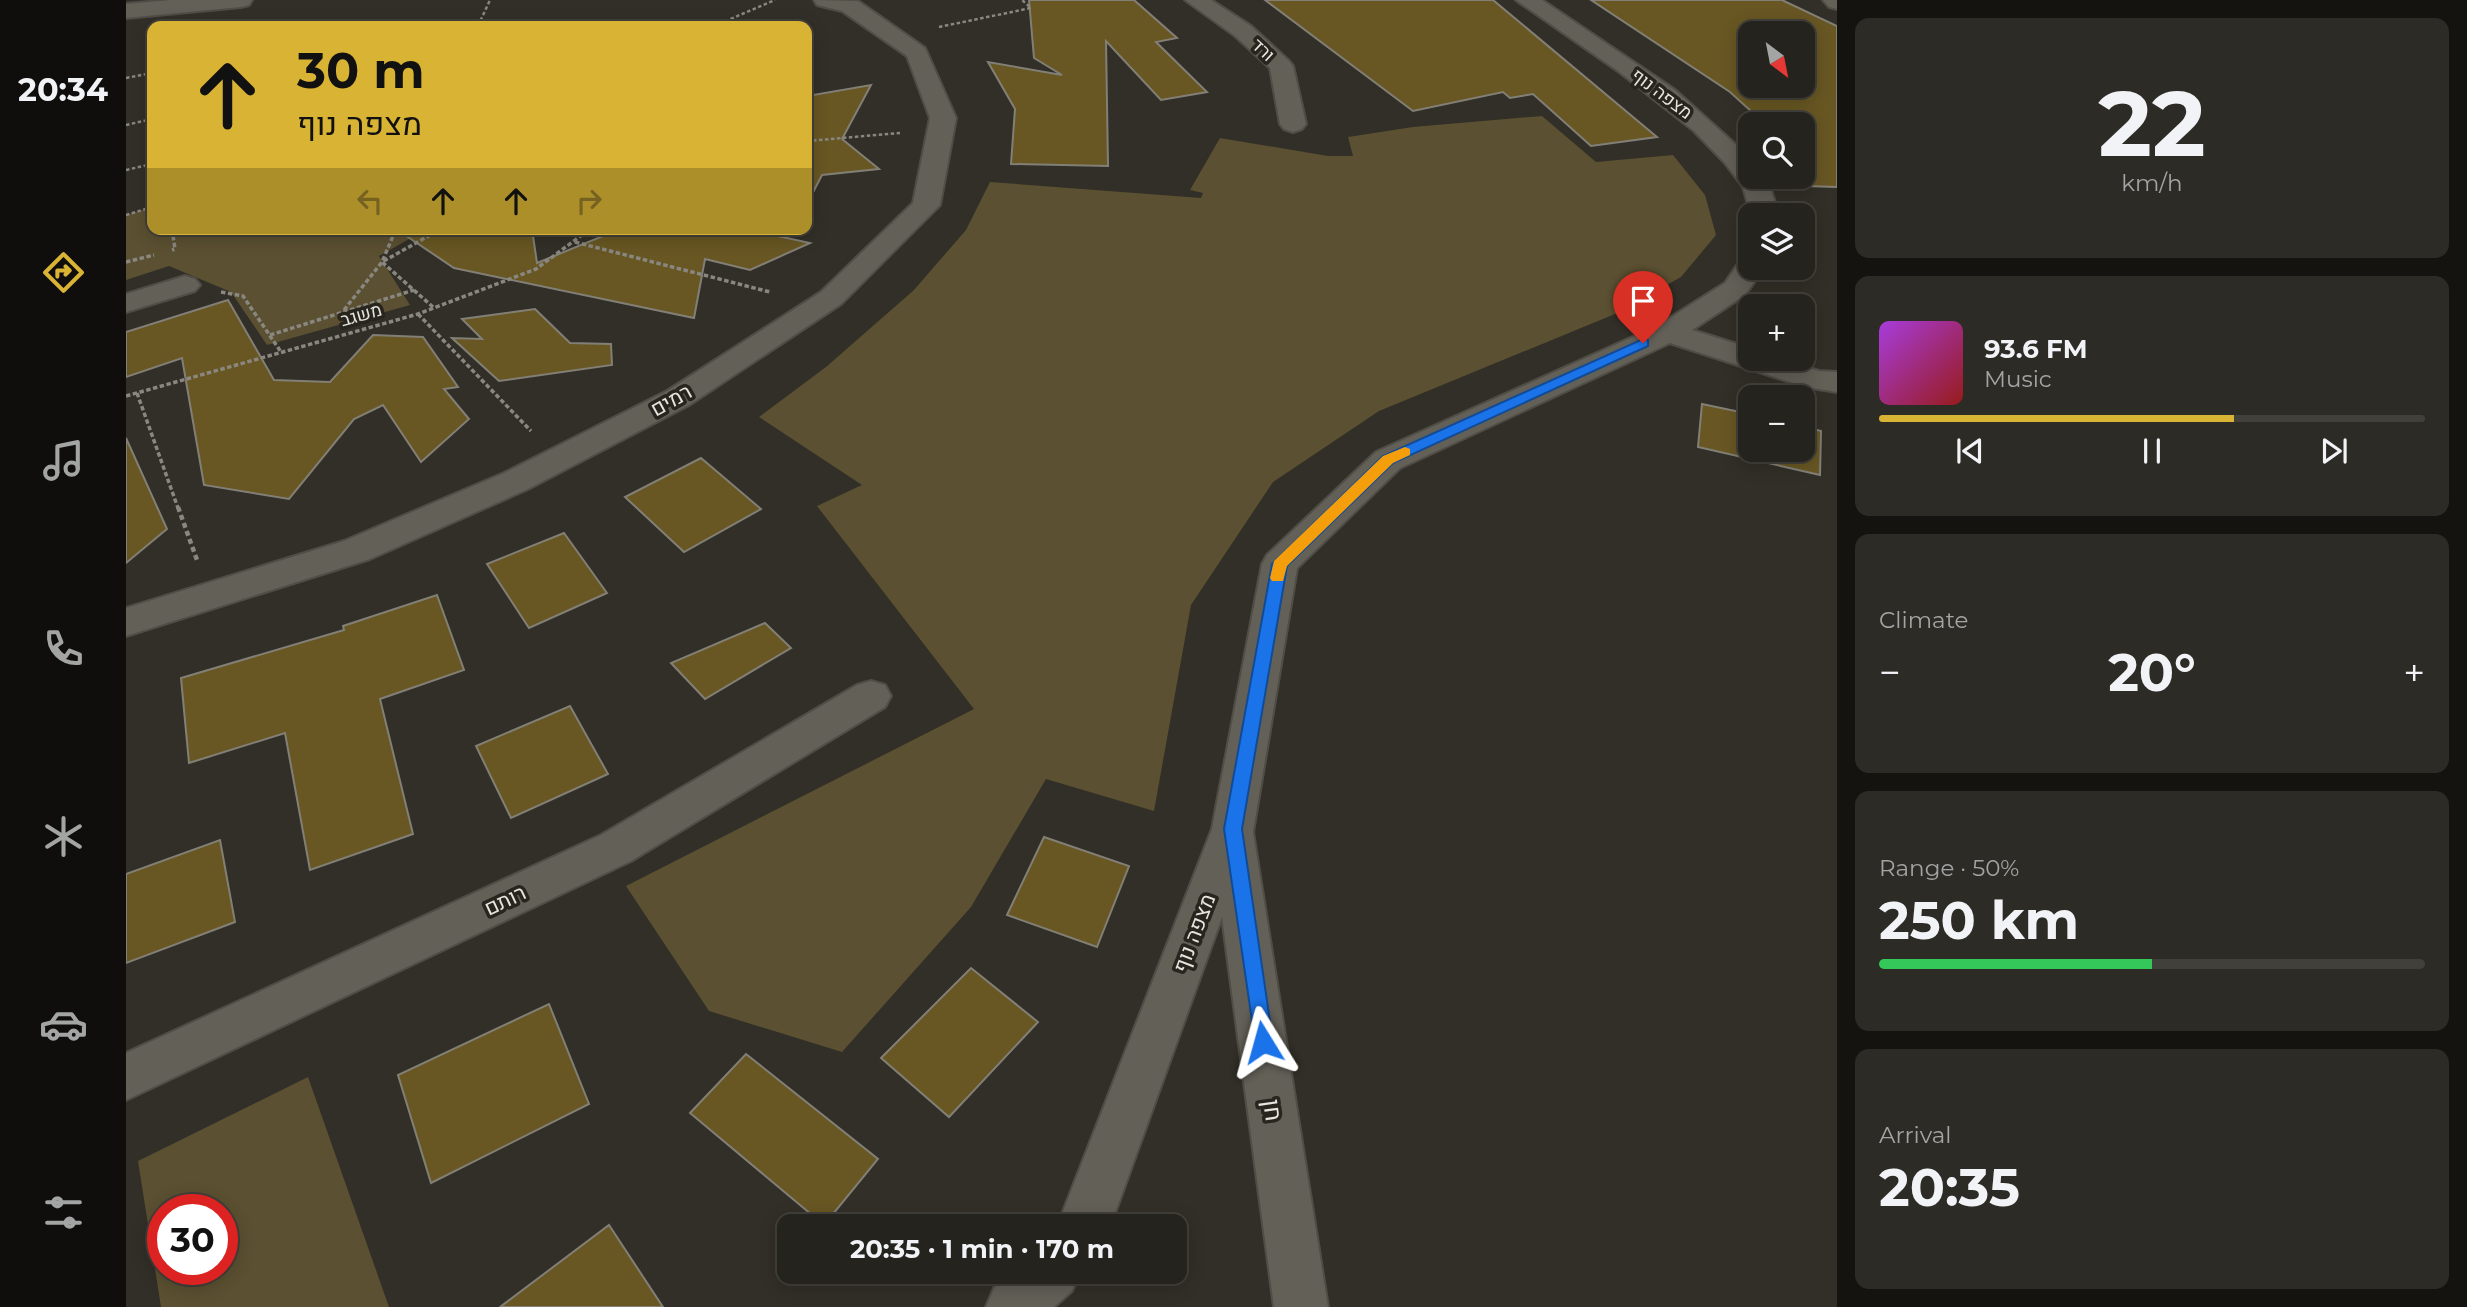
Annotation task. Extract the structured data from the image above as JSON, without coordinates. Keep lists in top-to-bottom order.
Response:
{
  "streets": {
    "street": [
      "ורד",
      "מצפה נוף",
      "רמים",
      "רותם",
      "חן"
    ],
    "path": ["משגב"]
  },
  "crossings": [
    ["מצפה נוף", "חן"]
  ],
  "north": "bottom right",
  "page": {
    "tabs": "20:34",
    "tile": [
      ["22", "km/h"],
      "Climate",
      ["Range · 50%", "250 km"],
      ["Arrival", "20:35"]
    ],
    "map_buttons": ["+", "−"],
    "turn": ["30 m", "מצפה נוף"],
    "song": ["93.6 FM", "Music"],
    "heat": ["−", "20°", "+"],
    "limit": "30",
    "trip": "20:35 · 1 min · 170 m"
  }
}
